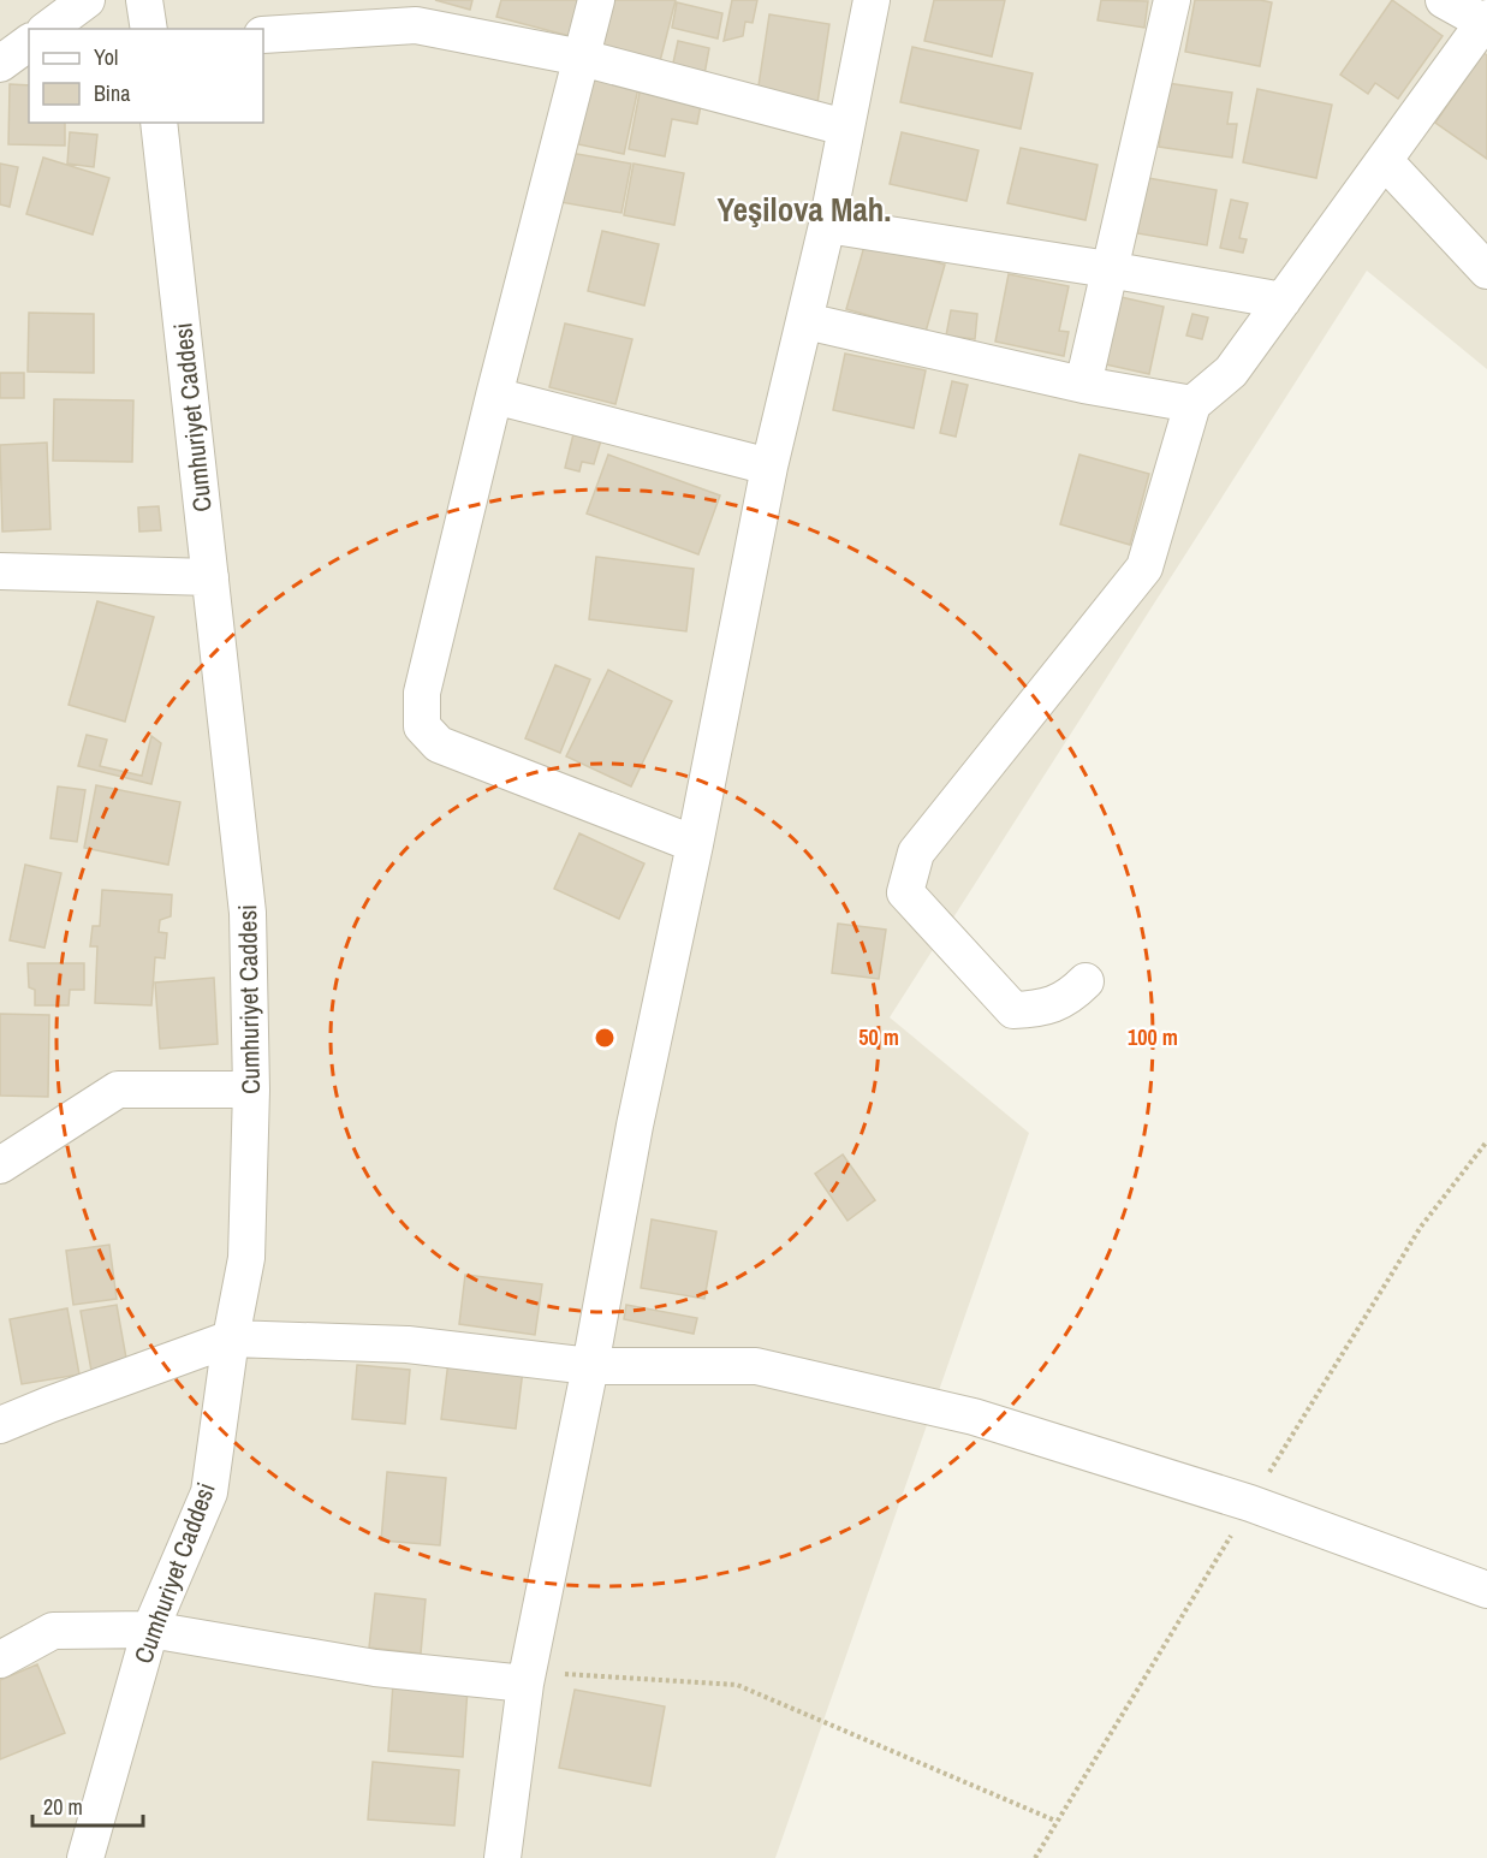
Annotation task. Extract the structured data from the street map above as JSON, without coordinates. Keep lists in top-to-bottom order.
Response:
{
  "streets": {
    "street": ["Cumhuriyet Caddesi"]
  },
  "districts": ["Yeşilova Mah."],
  "legend": ["Yol", "Bina"],
  "scale_bar": "20 m",
  "rings": ["50 m", "100 m"]
}
